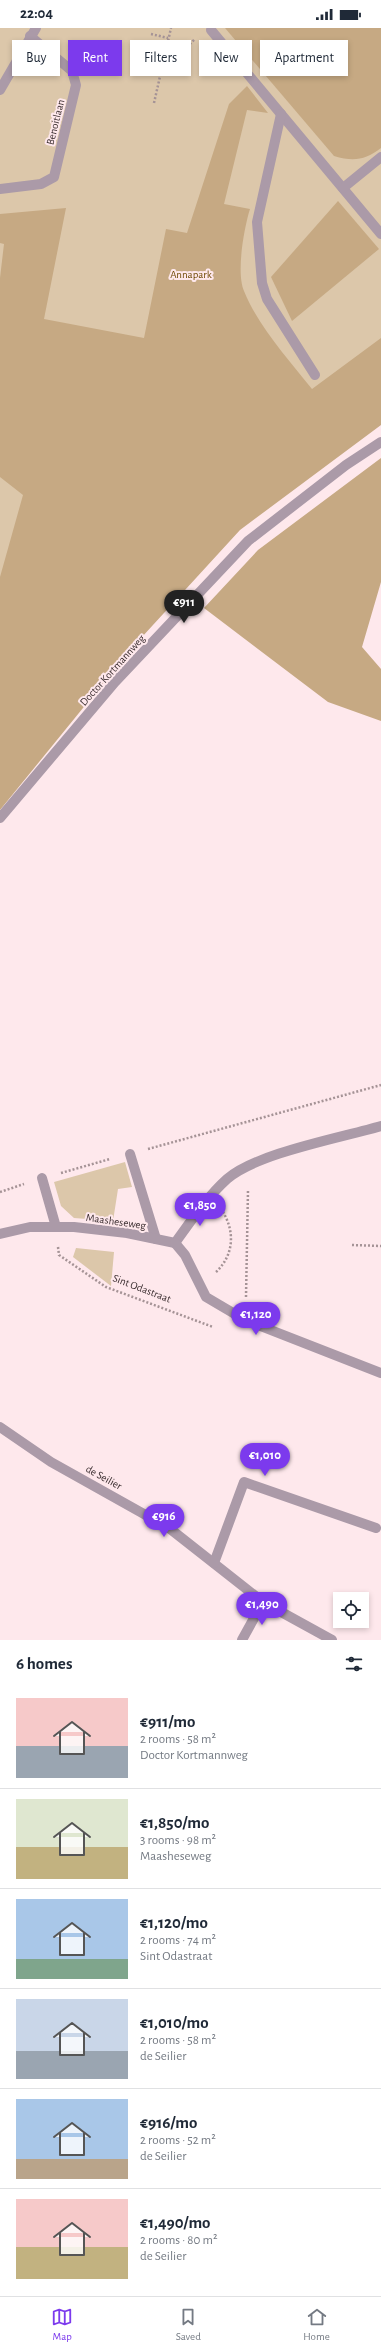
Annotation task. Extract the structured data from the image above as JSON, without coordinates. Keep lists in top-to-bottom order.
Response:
{
  "streets": {
    "street": [
      "Benoitlaan",
      "Doctor Kortmannweg",
      "Maasheseweg",
      "de Seilier"
    ],
    "path": ["Sint Odastraat"]
  },
  "crossings": [
    ["Maasheseweg", "Sint Odastraat"]
  ],
  "parks": ["Annapark"],
  "page": {
    "status": "22:04",
    "chip": [
      "Buy",
      "Rent",
      "Filters",
      "New",
      "Apartment"
    ],
    "price": [
      "€911",
      "€1,850",
      "€1,120",
      "€1,010",
      "€916",
      "€1,490"
    ],
    "heading": "6 homes",
    "list": [
      {
        "name": "€911/mo",
        "note": "2 rooms · 58 m² · Doctor Kortmannweg"
      },
      {
        "name": "€1,850/mo",
        "note": "3 rooms · 98 m² · Maasheseweg"
      },
      {
        "name": "€1,120/mo",
        "note": "2 rooms · 74 m² · Sint Odastraat"
      },
      {
        "name": "€1,010/mo",
        "note": "2 rooms · 58 m² · de Seilier"
      },
      {
        "name": "€916/mo",
        "note": "2 rooms · 52 m² · de Seilier"
      },
      {
        "name": "€1,490/mo",
        "note": "2 rooms · 80 m² · de Seilier"
      }
    ],
    "tabs": ["Map", "Saved", "Home"]
  }
}
